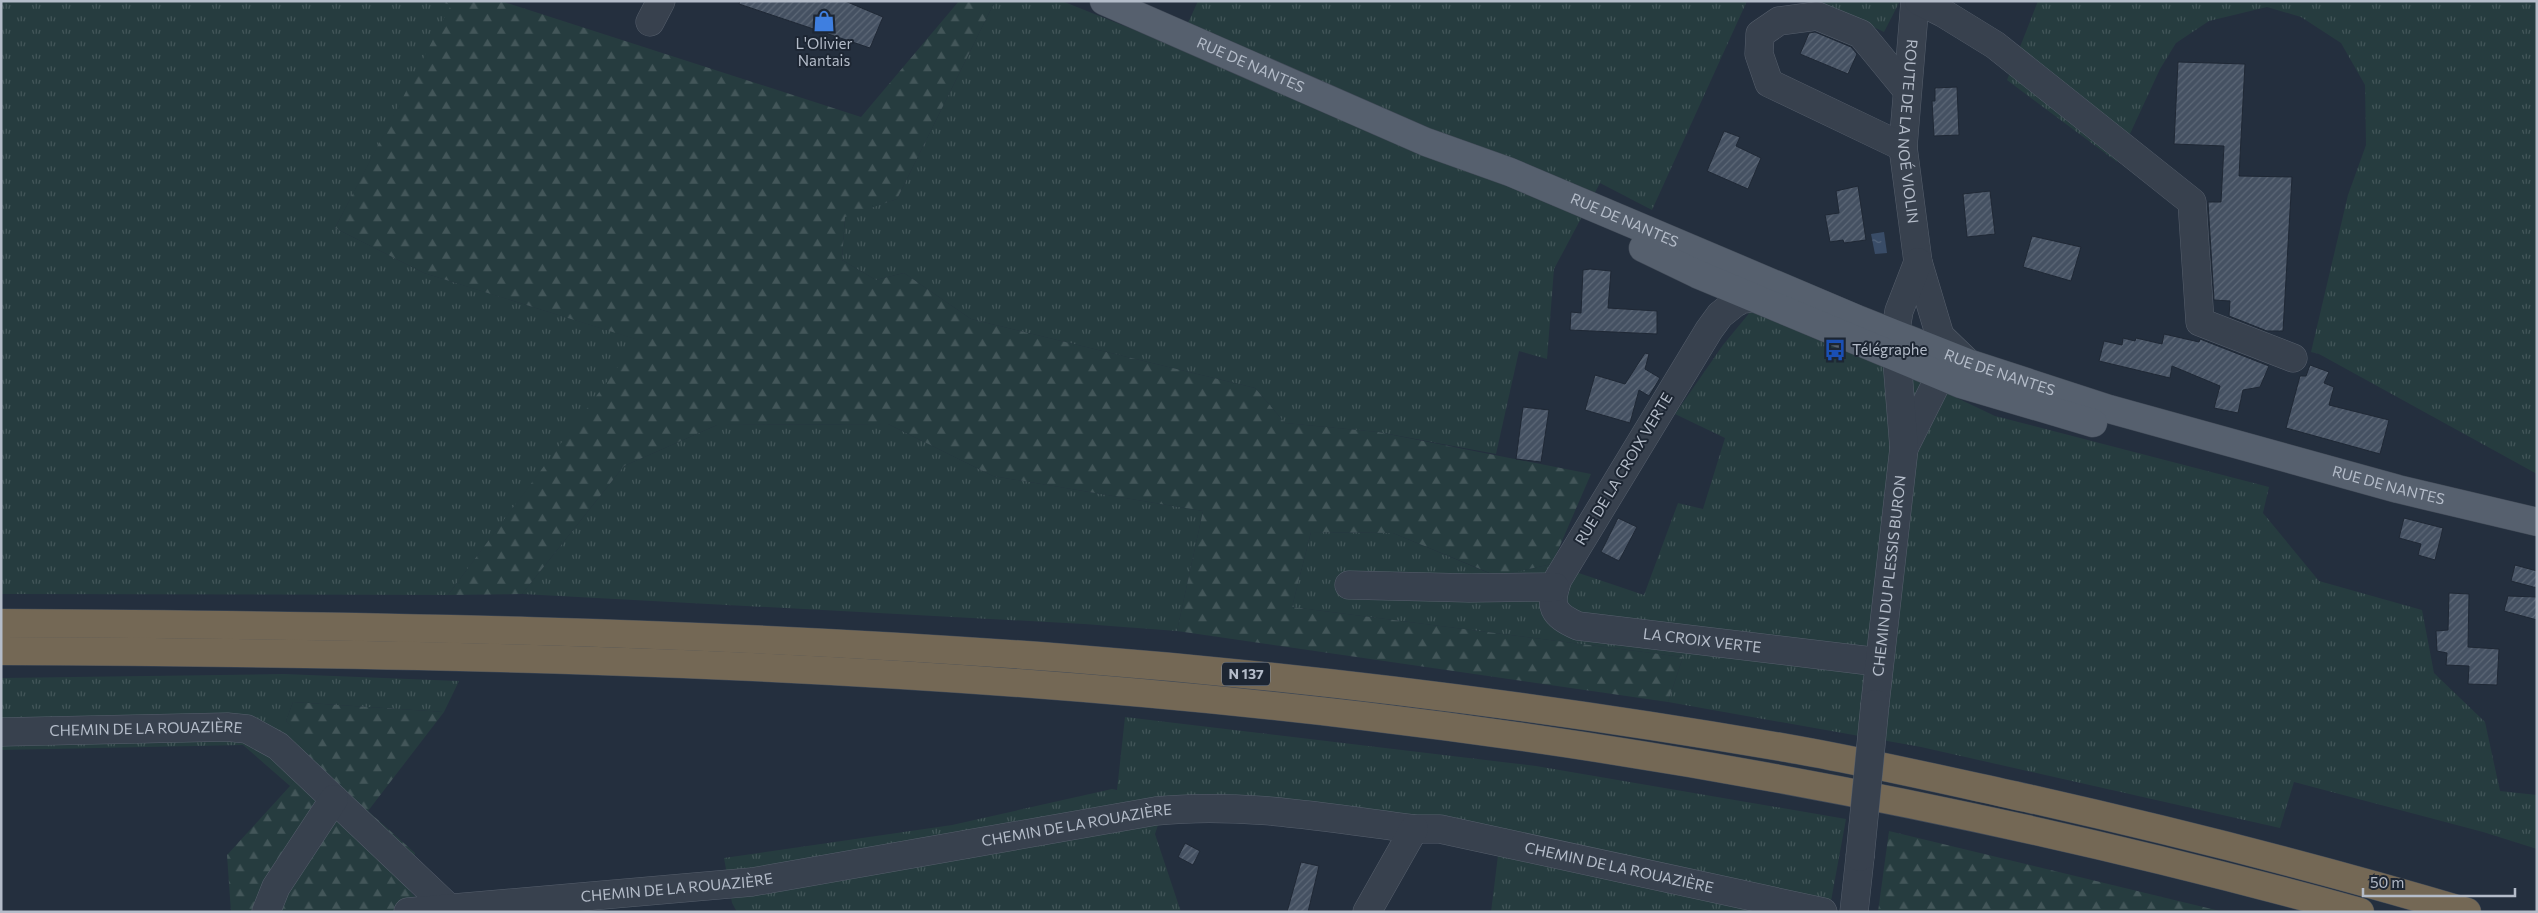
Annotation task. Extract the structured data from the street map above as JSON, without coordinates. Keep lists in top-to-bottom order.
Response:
{
  "streets": {
    "highway": ["N 137"],
    "main road": ["RUE DE NANTES"],
    "street": [
      "ROUTE DE LA NOÉ VIOLIN",
      "RUE DE LA CROIX VERTE",
      "CHEMIN DU PLESSIS BURON",
      "LA CROIX VERTE",
      "CHEMIN DE LA ROUAZIÈRE"
    ]
  },
  "crossings": [
    ["RUE DE NANTES", "ROUTE DE LA NOÉ VIOLIN"],
    ["RUE DE NANTES", "CHEMIN DU PLESSIS BURON"],
    ["ROUTE DE LA NOÉ VIOLIN", "CHEMIN DU PLESSIS BURON"],
    ["RUE DE LA CROIX VERTE", "LA CROIX VERTE"],
    ["CHEMIN DU PLESSIS BURON", "LA CROIX VERTE"]
  ],
  "places": {
    "shop": ["L'Olivier Nantais"],
    "bus stop": ["Télégraphe"]
  },
  "scale_bar": "50 m"
}
